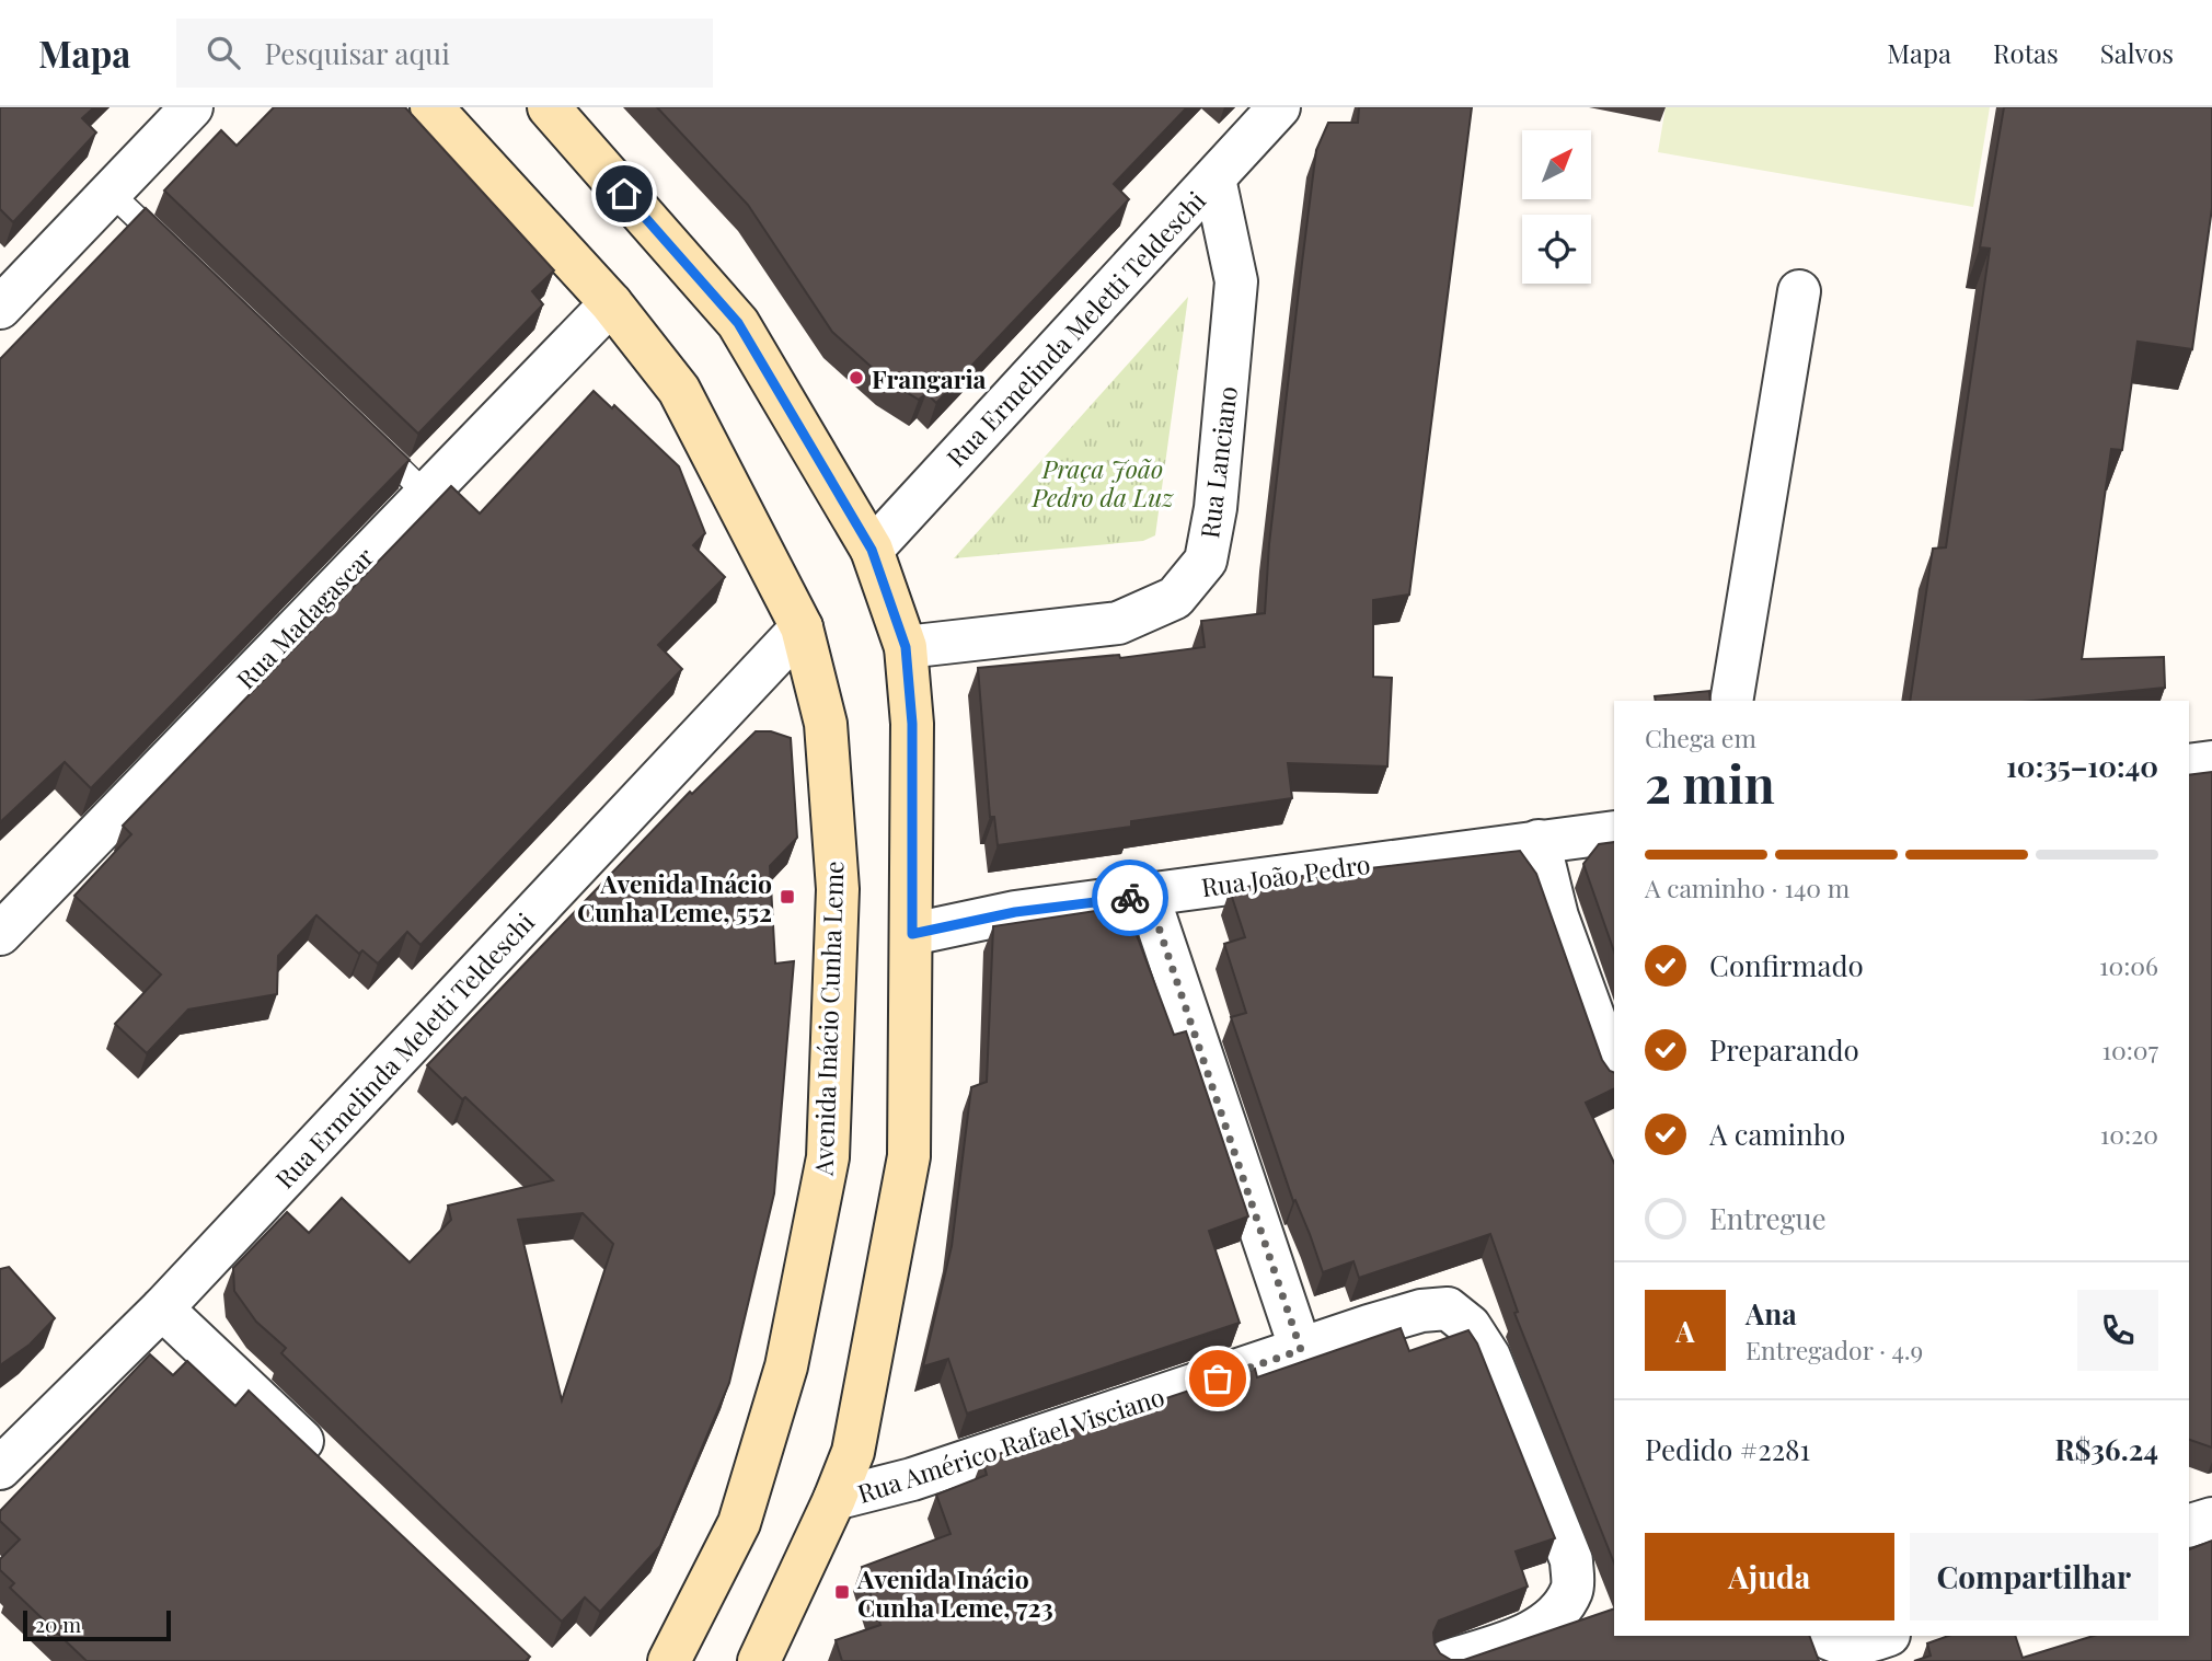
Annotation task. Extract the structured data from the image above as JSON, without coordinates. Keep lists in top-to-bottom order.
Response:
{
  "streets": {
    "street": [
      "Rua Ermelinda Meletti Teldeschi",
      "Rua Lanciano",
      "Rua Madagascar",
      "Rua João Pedro",
      "Avenida Inácio Cunha Leme",
      "Rua Américo Rafael Visciano"
    ]
  },
  "crossings": [
    ["Rua Ermelinda Meletti Teldeschi", "Rua Lanciano"],
    ["Rua Ermelinda Meletti Teldeschi", "Avenida Inácio Cunha Leme"],
    ["Rua Madagascar", "Avenida Inácio Cunha Leme"]
  ],
  "parks": ["Praça João Pedro da Luz"],
  "places": {
    "other": ["Frangaria"],
    "transit": ["Avenida Inácio Cunha Leme, 552", "Avenida Inácio Cunha Leme, 723"]
  },
  "scale_bar": "20 m",
  "north": "top right",
  "page": {
    "header": "Mapa",
    "search": "Pesquisar aqui",
    "nav": ["Mapa", "Rotas", "Salvos"],
    "heading": ["2 min", "Chega em", "10:35–10:40"],
    "panel": [
      "Ana",
      "Entregador · 4.9",
      "Pedido #2281",
      "R$36.24"
    ],
    "bar": "A caminho · 140 m",
    "list": [
      ["Confirmado", "10:06"],
      ["Preparando", "10:07"],
      ["A caminho", "10:20"],
      "Entregue"
    ],
    "round": "A",
    "buttons": ["Ajuda", "Compartilhar"],
    "scale": "20 m"
  }
}
